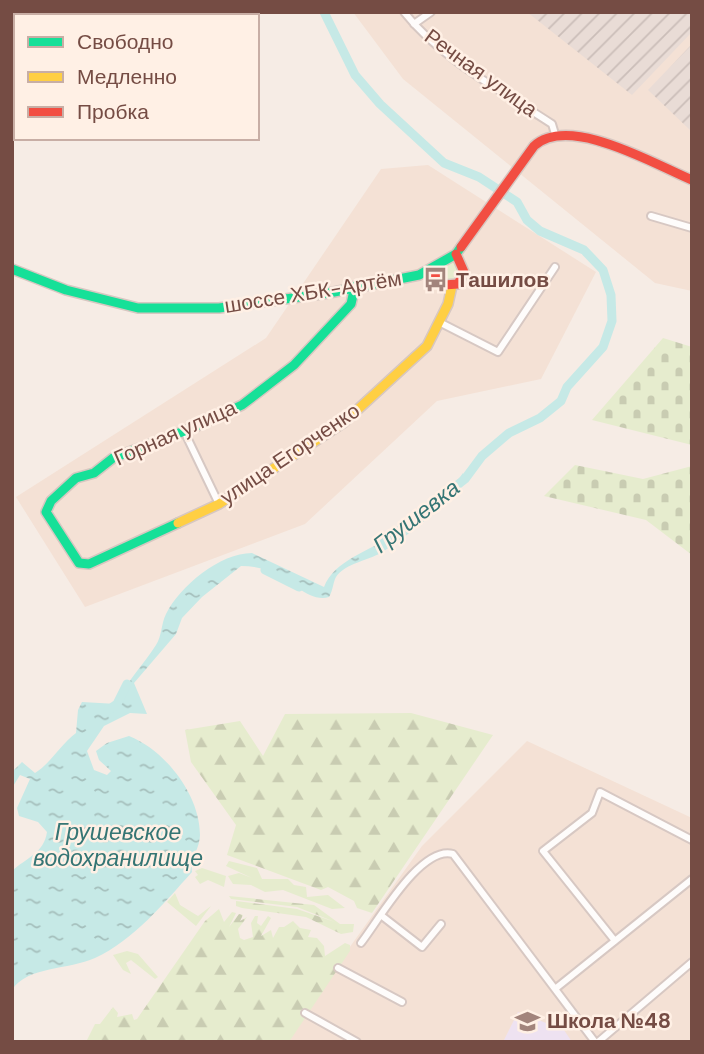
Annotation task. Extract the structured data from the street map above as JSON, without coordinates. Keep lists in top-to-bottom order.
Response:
{
  "streets": {
    "street": [
      "Речная улица",
      "шоссе ХБК-Артём",
      "Горная улица",
      "улица Егорченко"
    ]
  },
  "crossings": [
    ["Речная улица", "шоссе ХБК-Артём"],
    ["шоссе ХБК-Артём", "Горная улица"],
    ["шоссе ХБК-Артём", "улица Егорченко"],
    ["Горная улица", "улица Егорченко"]
  ],
  "water": ["Грушевка", "Грушевское водохранилище"],
  "places": {
    "bus stop": ["Ташилов"],
    "school or university": ["Школа №48"]
  },
  "legend": ["Свободно", "Медленно", "Пробка"]
}
